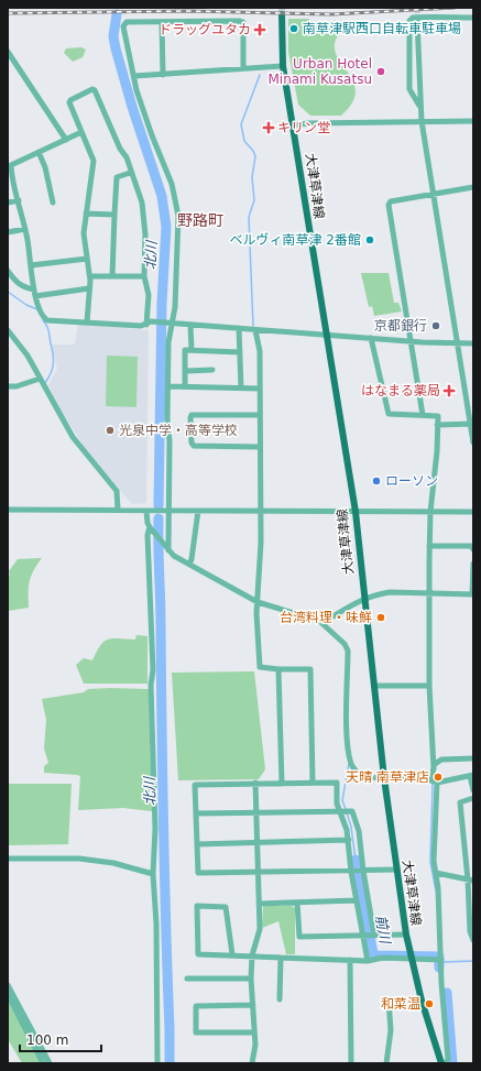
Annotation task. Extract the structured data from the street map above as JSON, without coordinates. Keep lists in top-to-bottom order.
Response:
{
  "streets": {
    "main road": ["大津草津線"]
  },
  "districts": ["野路町"],
  "water": ["北川", "前川"],
  "places": {
    "other": [
      "南草津駅西口自転車駐車場",
      "Urban Hotel Minami Kusatsu",
      "ベルヴィ南草津 2番館",
      "京都銀行",
      "光泉中学・高等学校",
      "ローソン",
      "台湾料理・味鮮",
      "天晴 南草津店",
      "和菜温"
    ],
    "health": ["ドラッグユタカ", "キリン堂", "はなまる薬局"]
  },
  "scale_bar": "100 m"
}
